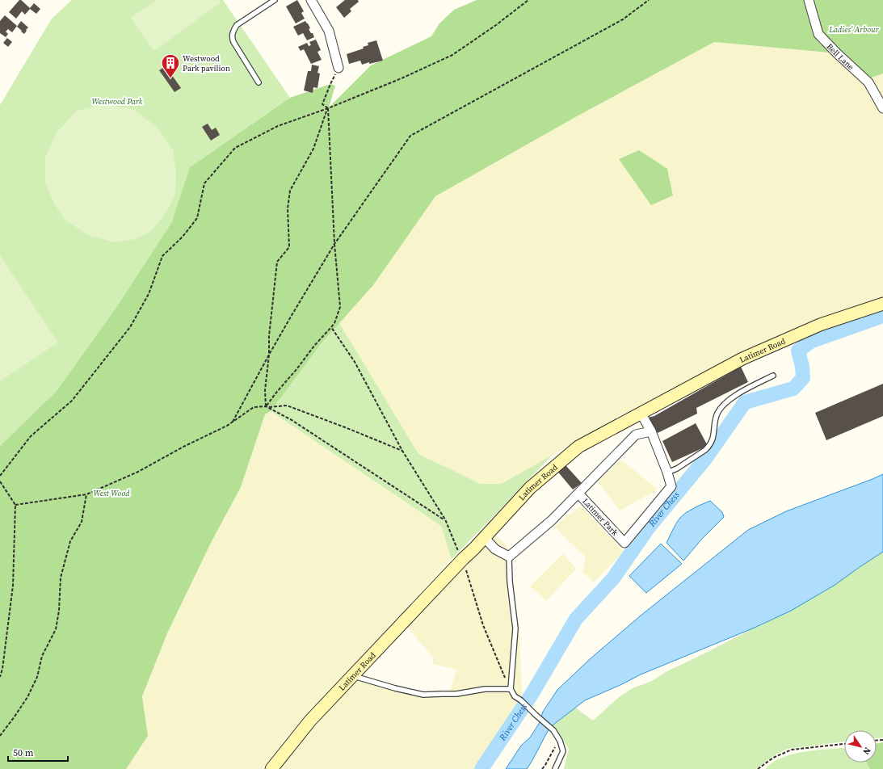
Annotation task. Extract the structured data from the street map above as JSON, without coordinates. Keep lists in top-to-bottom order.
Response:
{
  "streets": {
    "street": ["Bell Lane", "Latimer Road", "Latimer Park"]
  },
  "crossings": [
    ["Latimer Road", "Latimer Park"]
  ],
  "water": ["River Chess"],
  "parks": ["Ladies' Arbour", "Westwood Park", "West Wood"],
  "places": {
    "building": ["Westwood Park pavilion"]
  },
  "scale_bar": "50 m",
  "north": "bottom right"
}
